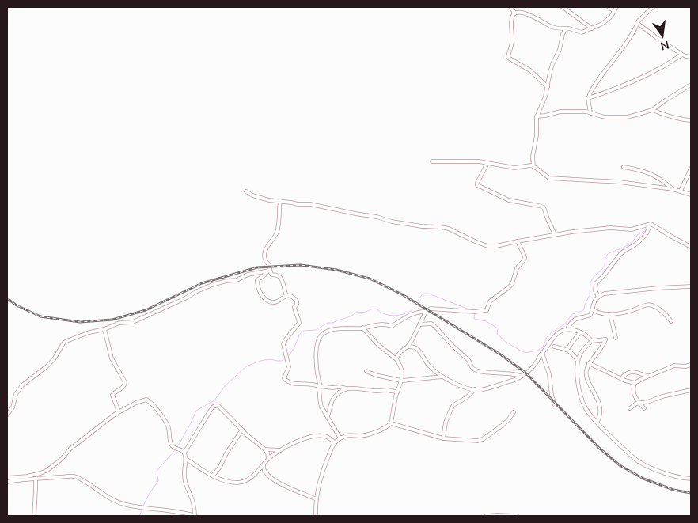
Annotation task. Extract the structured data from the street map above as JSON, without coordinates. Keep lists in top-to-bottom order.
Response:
{
  "north": "bottom"
}
